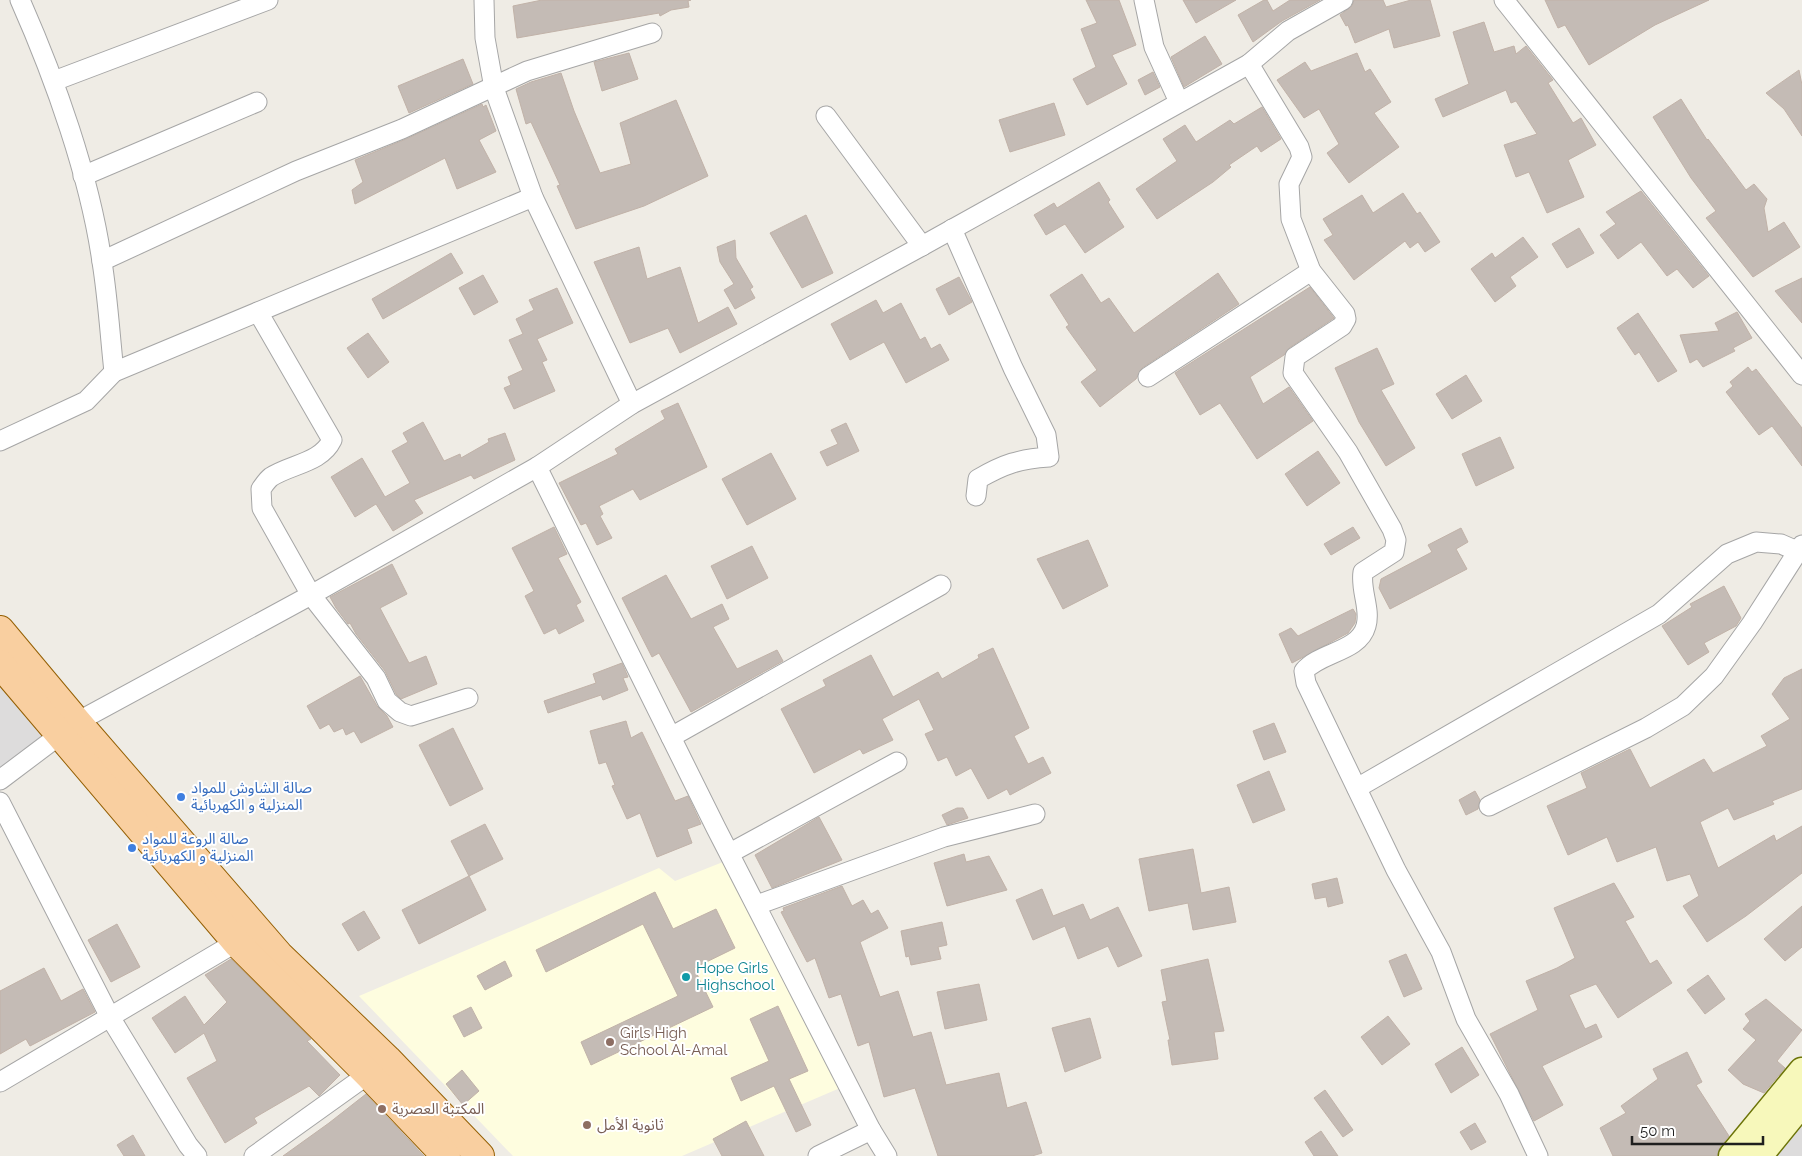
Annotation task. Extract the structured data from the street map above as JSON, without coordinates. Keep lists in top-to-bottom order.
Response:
{
  "places": [
    "صالة الشاوش للمواد المنزلية و الكهربائية",
    "صالة الروعة للمواد المنزلية و الكهربائية",
    "Hope Girls Highschool",
    "Girls High School Al-Amal",
    "المكتبة العصرية",
    "ثانوية الأمل"
  ],
  "scale_bar": "50 m"
}
